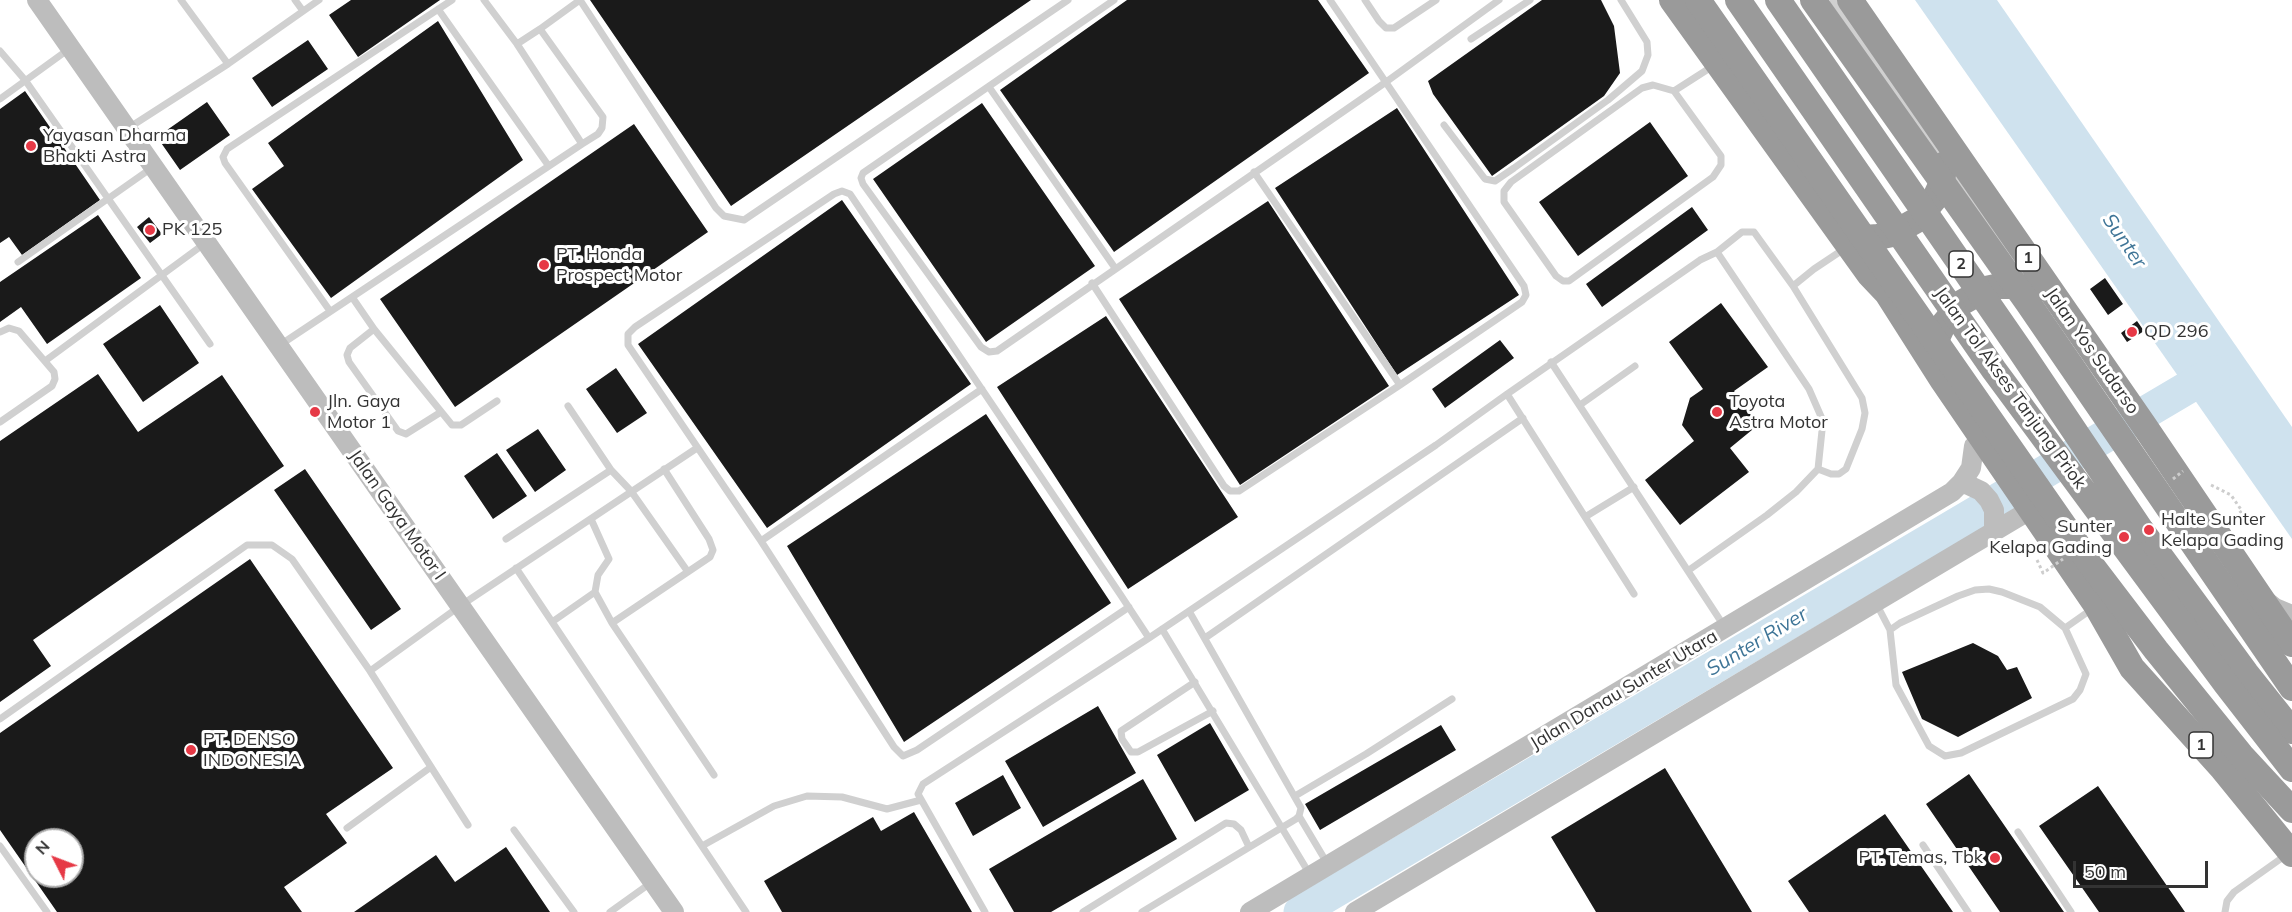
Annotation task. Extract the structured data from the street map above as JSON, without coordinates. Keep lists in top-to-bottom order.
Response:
{
  "streets": {
    "highway": [
      "1",
      "2",
      "Jalan Yos Sudarso",
      "Jalan Tol Akses Tanjung Priok"
    ],
    "main road": ["Jalan Gaya Motor I", "Jalan Danau Sunter Utara"]
  },
  "water": ["Sunter", "Sunter River"],
  "places": [
    "Yayasan Dharma Bhakti Astra",
    "PK 125",
    "PT. Honda Prospect Motor",
    "QD 296",
    "Jln. Gaya Motor 1",
    "Toyota Astra Motor",
    "Halte Sunter Kelapa Gading",
    "Sunter Kelapa Gading",
    "PT. DENSO INDONESIA",
    "PT. Temas, Tbk"
  ],
  "scale_bar": "50 m",
  "north": "top left"
}
